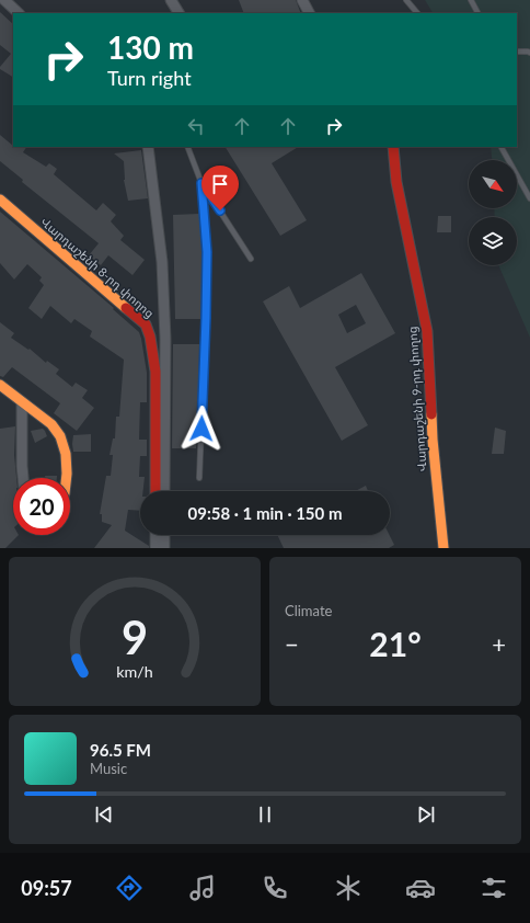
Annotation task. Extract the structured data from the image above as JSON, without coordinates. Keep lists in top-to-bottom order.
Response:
{
  "streets": {
    "street": ["Վարդաշենի 8-րդ փողոց", "Վարդաշենի 9-րդ փողոց"]
  },
  "north": "bottom right",
  "page": {
    "turn": ["130 m", "Turn right"],
    "limit": "20",
    "trip": "09:58 · 1 min · 150 m",
    "tile": "Climate",
    "heat": ["−", "21°", "+"],
    "song": ["96.5 FM", "Music"],
    "tabs": "09:57",
    "gauge": ["9", "km/h"]
  }
}
